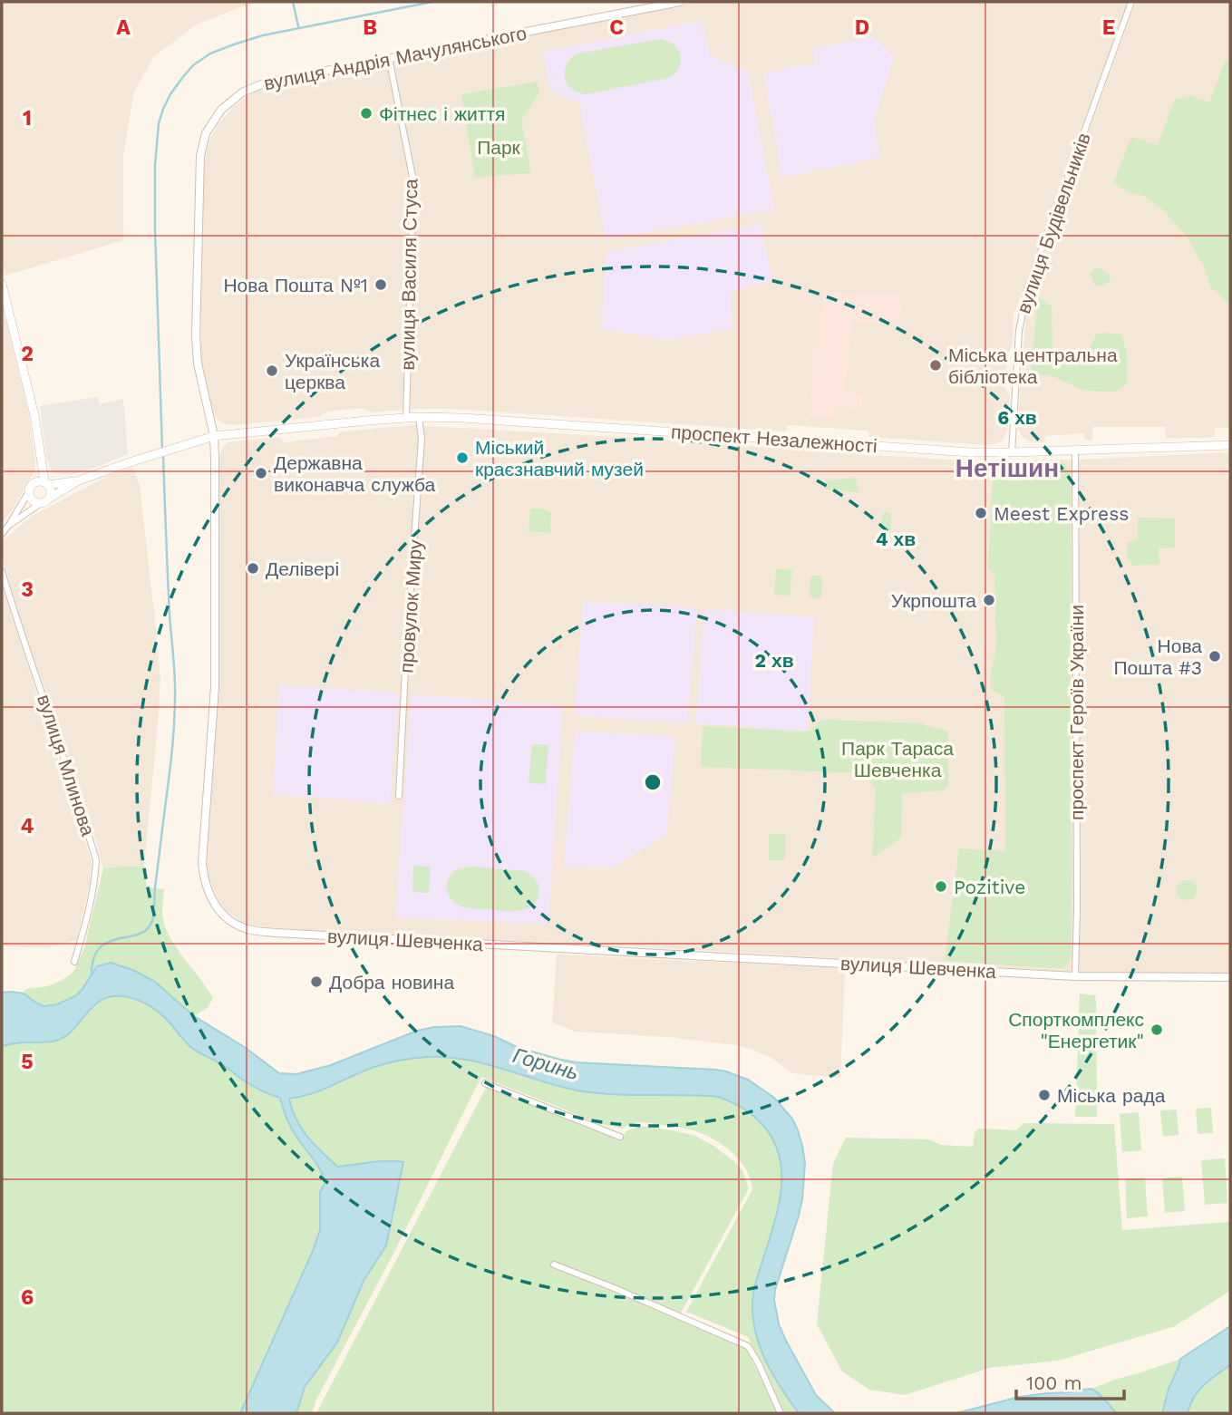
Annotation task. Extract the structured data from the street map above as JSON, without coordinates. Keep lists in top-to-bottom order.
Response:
{
  "streets": {
    "main road": ["проспект Незалежності"],
    "street": [
      "вулиця Андрія Мачулянського",
      "вулиця Будівельників",
      "вулиця Василя Стуса",
      "провулок Миру",
      "проспект Героїв України",
      "вулиця Млинова",
      "вулиця Шевченка"
    ]
  },
  "crossings": [
    ["вулиця Андрія Мачулянського", "вулиця Василя Стуса"],
    ["вулиця Андрія Мачулянського", "проспект Незалежності"],
    ["вулиця Андрія Мачулянського", "вулиця Шевченка"],
    ["вулиця Будівельників", "проспект Незалежності"],
    ["вулиця Василя Стуса", "проспект Незалежності"],
    ["проспект Незалежності", "провулок Миру"],
    ["проспект Незалежності", "проспект Героїв України"],
    ["проспект Незалежності", "вулиця Шевченка"],
    ["проспект Героїв України", "вулиця Шевченка"]
  ],
  "districts": ["Нетішин"],
  "water": ["Горинь"],
  "parks": ["Парк", "Парк Тараса Шевченка"],
  "places": [
    "Фітнес і життя",
    "Нова Пошта №1",
    "Міська центральна бібліотека",
    "Українська церква",
    "Міський краєзнавчий музей",
    "Державна виконавча служба",
    "Meest Express",
    "Делівері",
    "Укрпошта",
    "Нова Пошта #3",
    "Pozitive",
    "Добра новина",
    "Спорткомплекс \"Енергетик\"",
    "Міська рада"
  ],
  "scale_bar": "100 m",
  "grid": {
    "columns": [
      "A",
      "B",
      "C",
      "D",
      "E"
    ],
    "rows": [
      "1",
      "2",
      "3",
      "4",
      "5",
      "6"
    ]
  },
  "rings": ["6 хв", "4 хв", "2 хв"]
}
